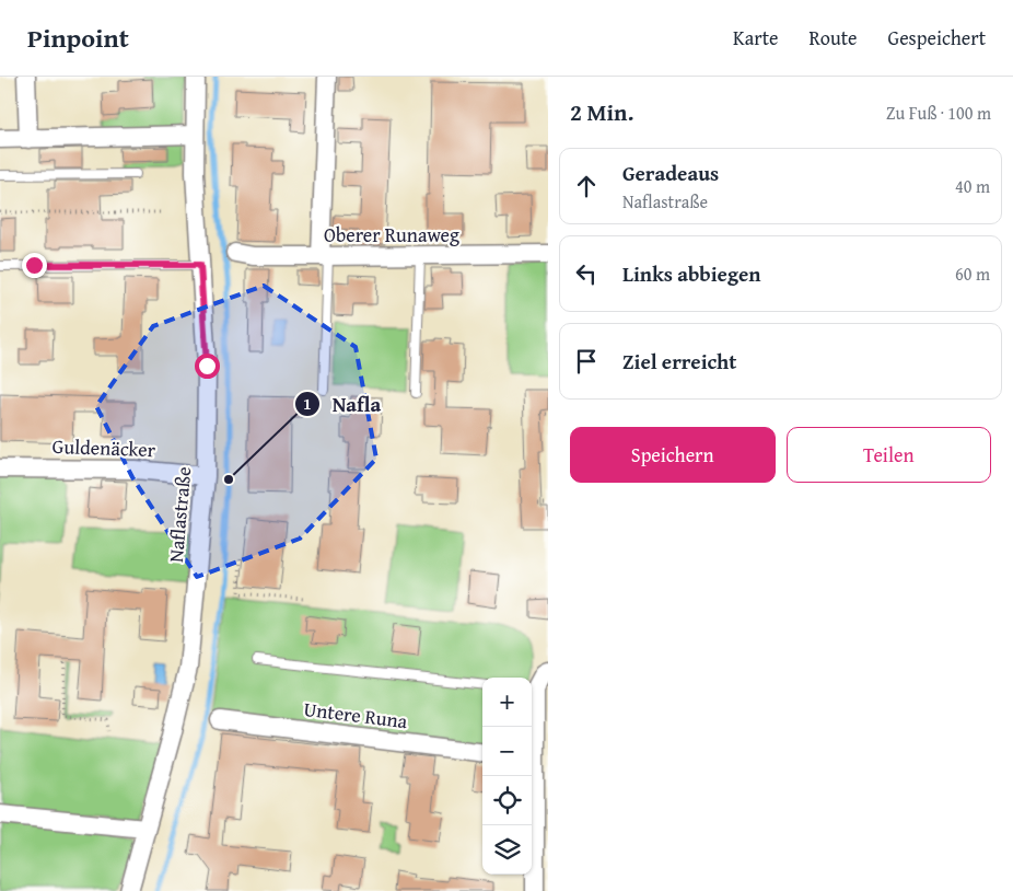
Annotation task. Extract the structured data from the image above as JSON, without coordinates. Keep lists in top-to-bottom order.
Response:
{
  "streets": {
    "street": [
      "Oberer Runaweg",
      "Guldenäcker",
      "Naflastraße",
      "Untere Runa"
    ]
  },
  "crossings": [
    ["Guldenäcker", "Naflastraße"]
  ],
  "places": ["Nafla"],
  "page": {
    "header": "Pinpoint",
    "nav": ["Karte", "Route", "Gespeichert"],
    "heading": ["2 Min.", "Zu Fuß · 100 m"],
    "list": [
      ["Geradeaus", "Naflastraße", "40 m"],
      ["Links abbiegen", "60 m"],
      "Ziel erreicht"
    ],
    "buttons": ["Speichern", "Teilen"],
    "map_buttons": ["+", "−"]
  }
}
